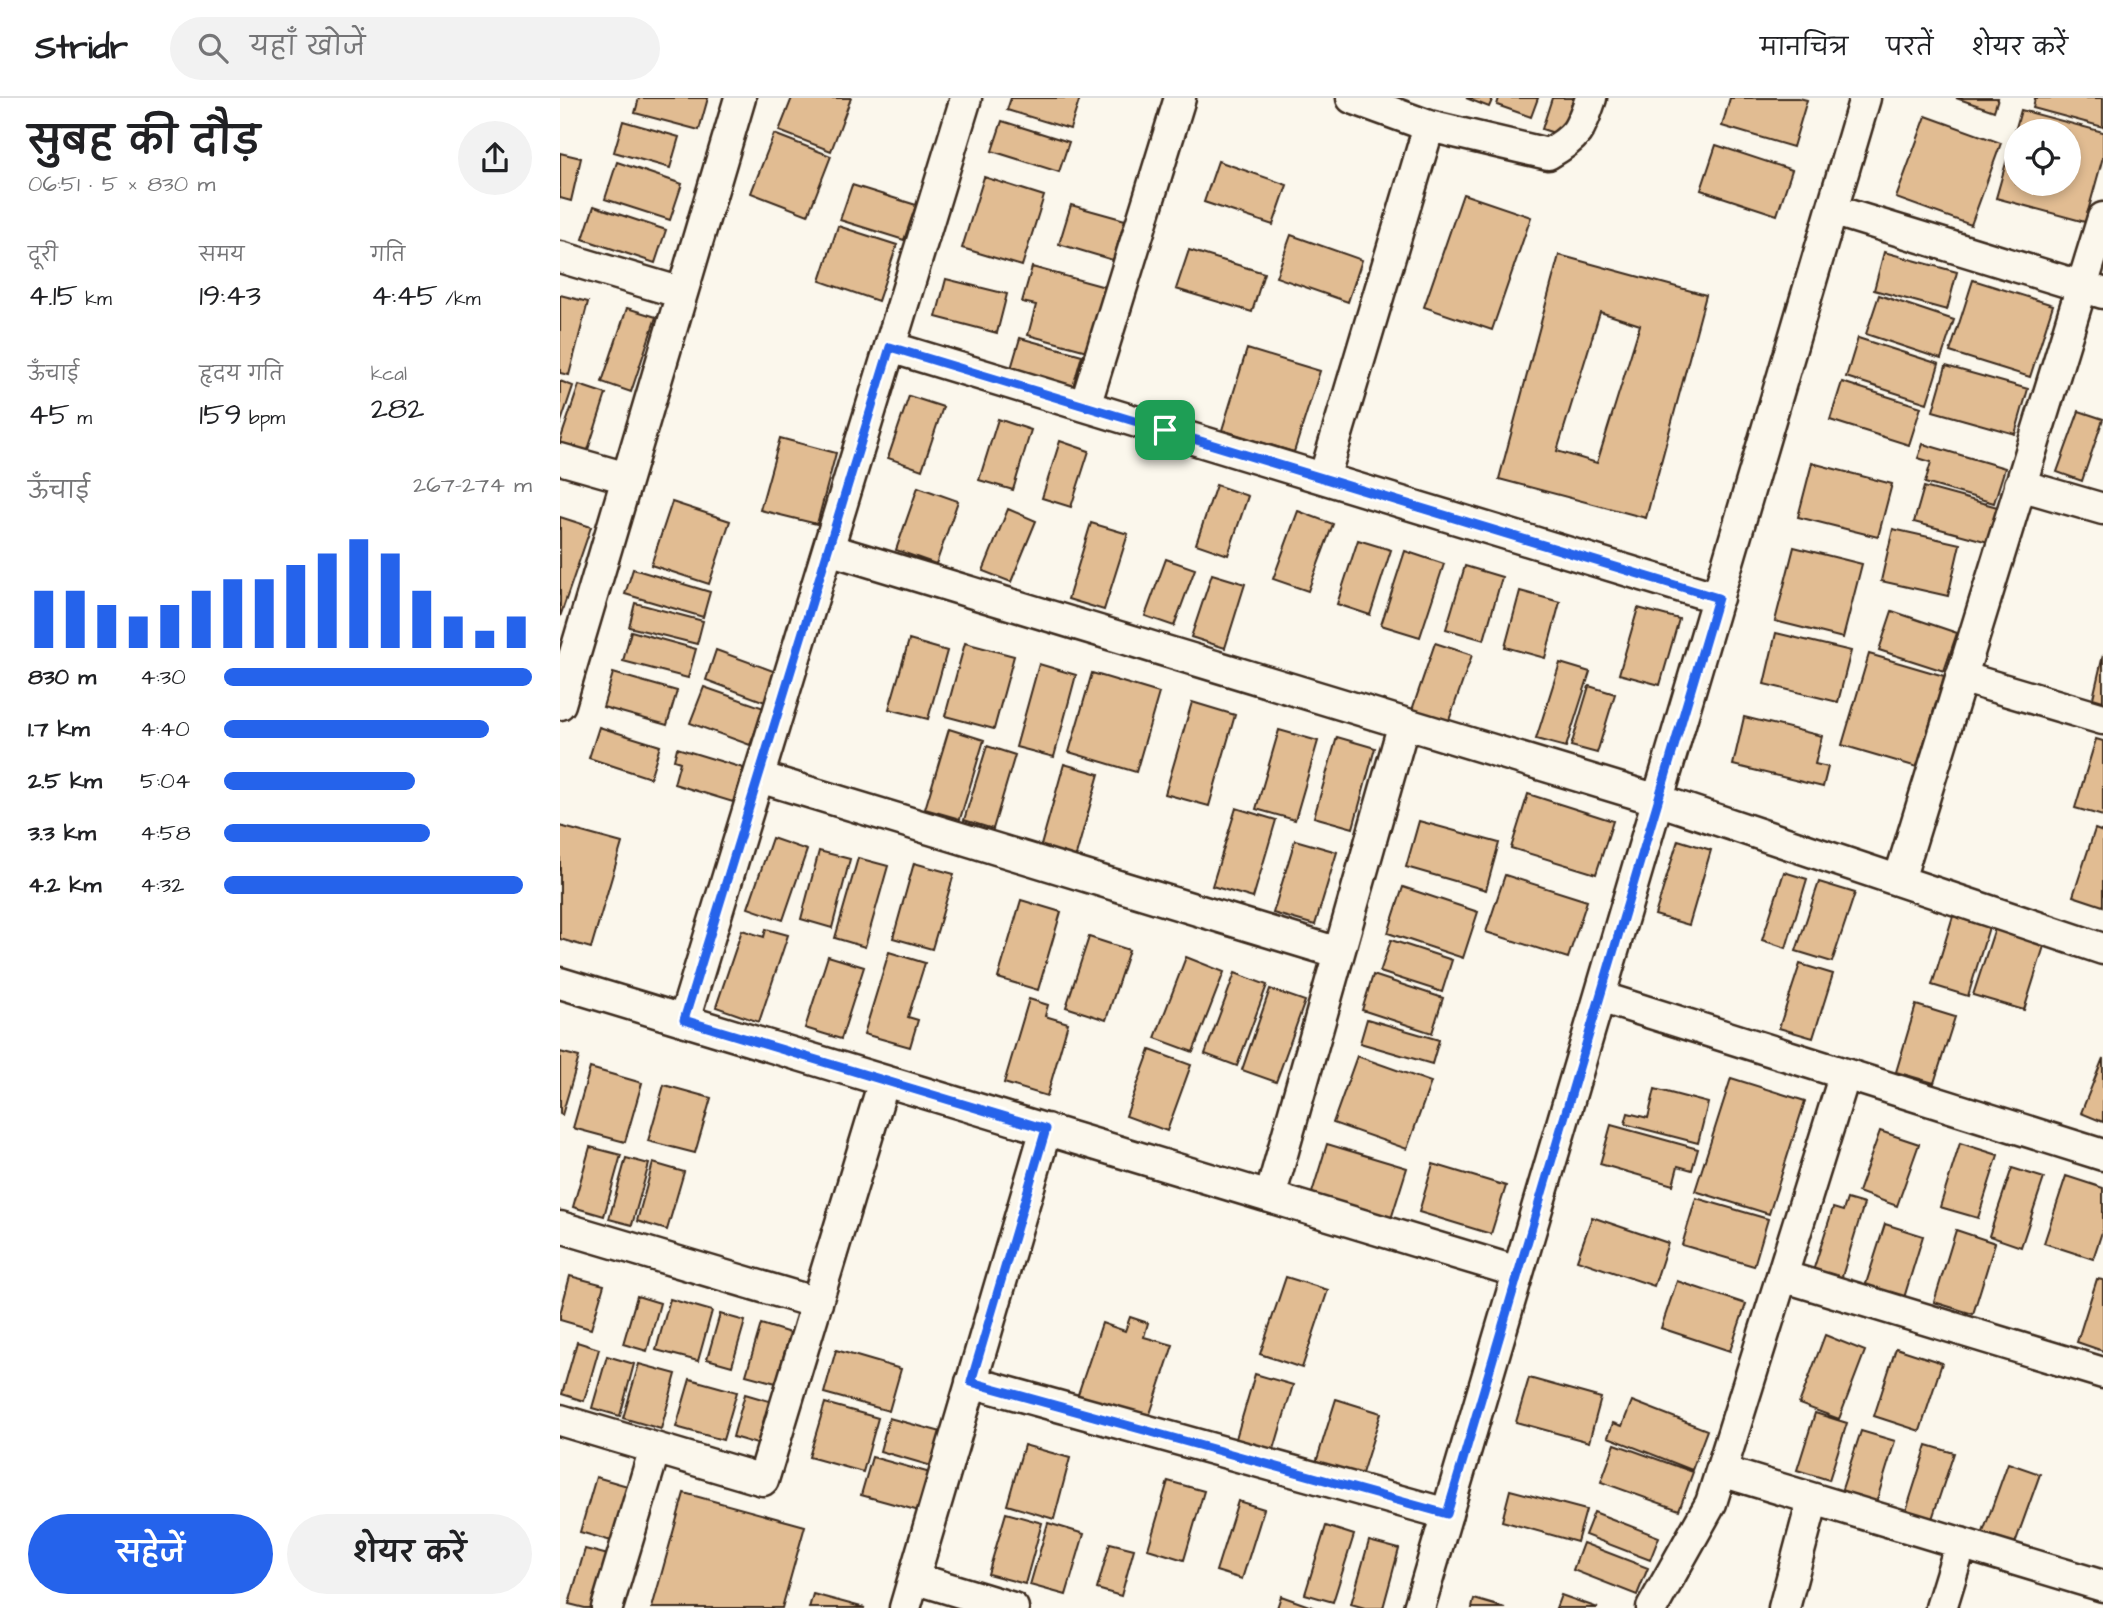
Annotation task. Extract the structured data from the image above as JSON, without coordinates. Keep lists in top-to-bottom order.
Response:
{
  "page": {
    "header": "Stridr",
    "search": "यहाँ खोजें",
    "nav": ["मानचित्र", "परतें", "शेयर करें"],
    "heading": ["सुबह की दौड़", "06:51 · 5 × 830 m"],
    "stats": [
      ["दूरी", "4.15 km"],
      ["समय", "19:43"],
      ["गति", "4:45 /km"],
      ["ऊँचाई", "45 m"],
      ["हृदय गति", "159 bpm"],
      ["kcal", "282"]
    ],
    "chart": ["ऊँचाई", "267–274 m"],
    "list": [
      {
        "name": "830 m",
        "note": "4:30"
      },
      {
        "name": "1.7 km",
        "note": "4:40"
      },
      {
        "name": "2.5 km",
        "note": "5:04"
      },
      {
        "name": "3.3 km",
        "note": "4:58"
      },
      {
        "name": "4.2 km",
        "note": "4:32"
      }
    ],
    "buttons": ["सहेजें", "शेयर करें"]
  }
}
